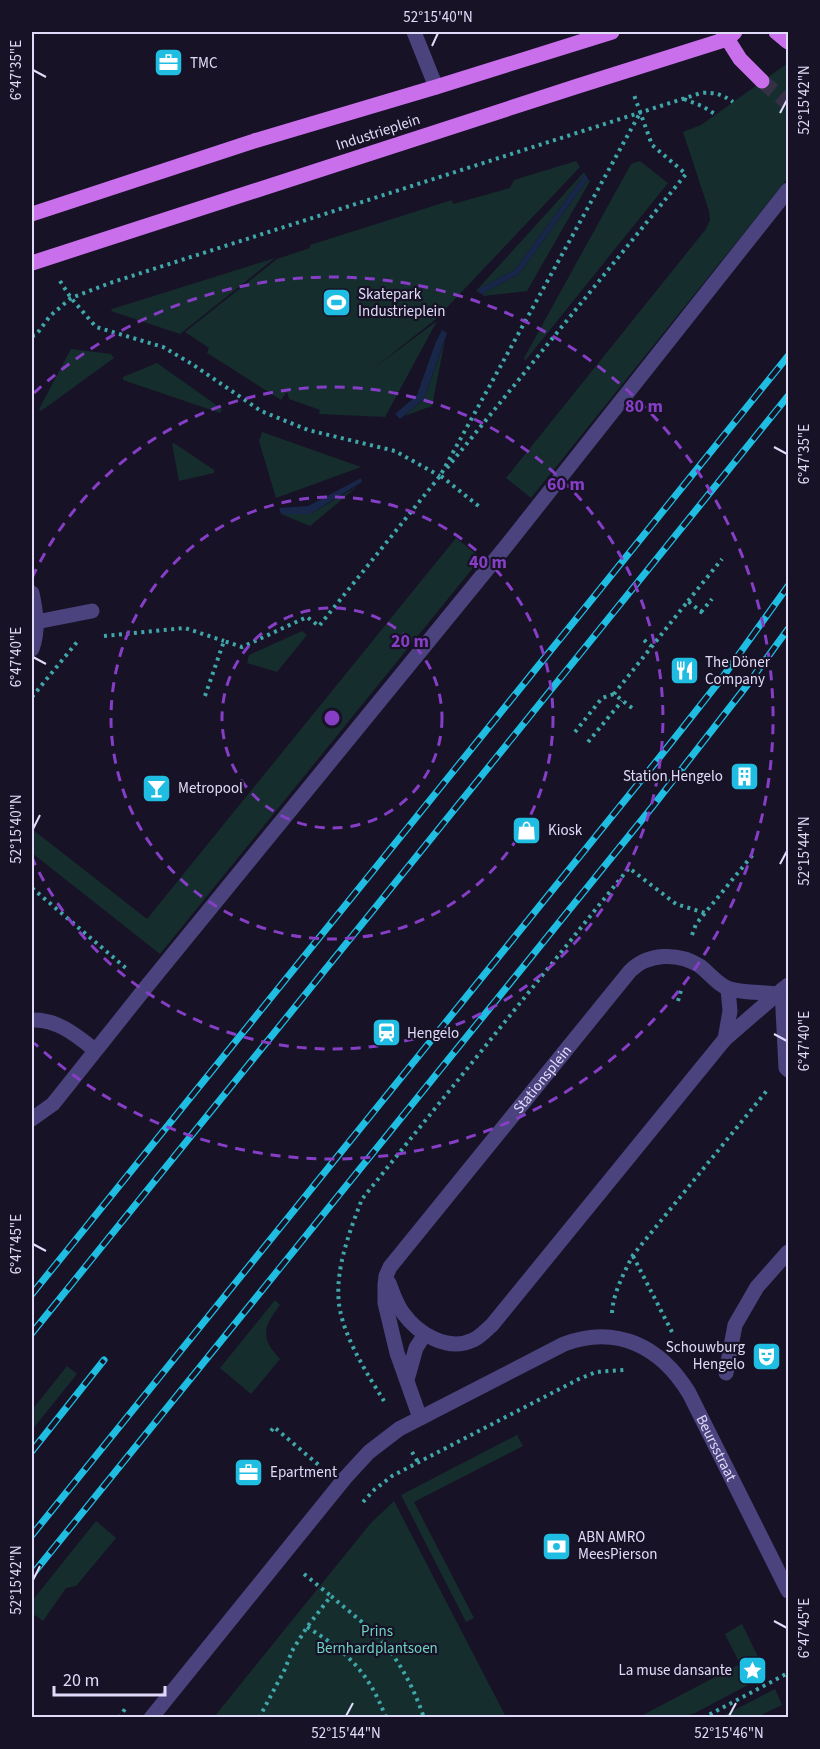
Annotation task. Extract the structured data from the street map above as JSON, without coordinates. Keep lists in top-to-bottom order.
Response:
{
  "streets": {
    "main road": ["Industrieplein"],
    "street": ["Stationsplein", "Beursstraat"]
  },
  "parks": ["Prins Bernhardplantsoen"],
  "places": {
    "office": ["TMC", "Epartment"],
    "sports": ["Skatepark Industrieplein"],
    "restaurant": ["The Döner Company"],
    "building": ["Station Hengelo"],
    "bar": ["Metropool"],
    "shop": ["Kiosk"],
    "station": ["Hengelo"],
    "theatre": ["Schouwburg Hengelo"],
    "bank": ["ABN AMRO MeesPierson"],
    "place": ["La muse dansante"]
  },
  "scale_bar": "20 m",
  "coordinates": [
    "52°15'40\"N",
    "6°47'35\"E",
    "52°15'42\"N",
    "6°47'40\"E",
    "52°15'44\"N",
    "6°47'45\"E",
    "52°15'46\"N"
  ],
  "rings": [
    "80 m",
    "60 m",
    "40 m",
    "20 m"
  ]
}
